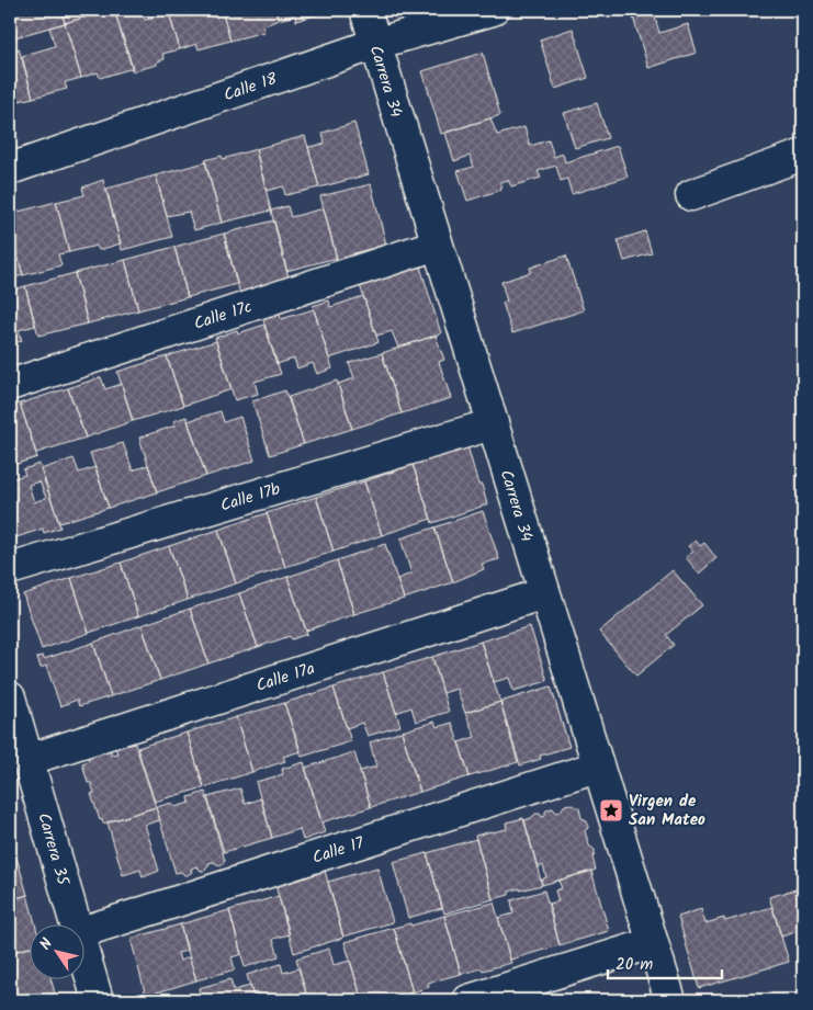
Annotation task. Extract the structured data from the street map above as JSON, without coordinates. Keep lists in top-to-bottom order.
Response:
{
  "streets": {
    "street": [
      "Carrera 34",
      "Calle 18",
      "Calle 17c",
      "Calle 17b",
      "Calle 17a",
      "Carrera 35",
      "Calle 17"
    ]
  },
  "crossings": [
    ["Carrera 34", "Calle 18"],
    ["Carrera 34", "Calle 17c"],
    ["Carrera 34", "Calle 17b"],
    ["Carrera 34", "Calle 17a"],
    ["Carrera 34", "Calle 17"],
    ["Calle 17a", "Carrera 35"]
  ],
  "places": {
    "place": ["Virgen de San Mateo"]
  },
  "scale_bar": "20 m",
  "north": "top left"
}
